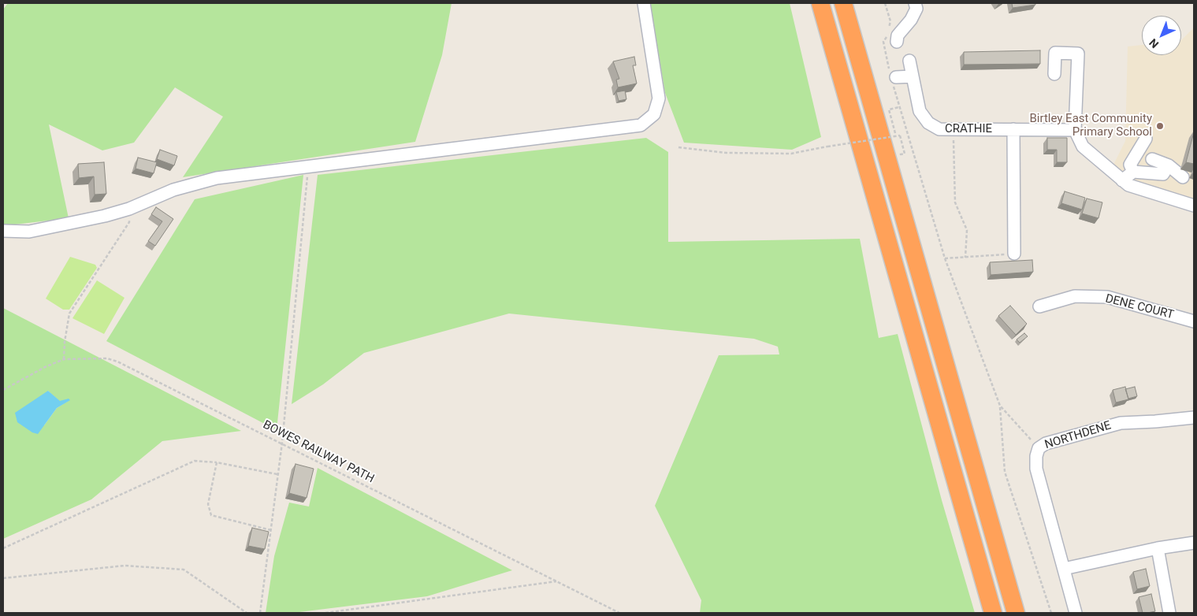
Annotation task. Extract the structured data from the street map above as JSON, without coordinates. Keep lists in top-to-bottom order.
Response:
{
  "streets": {
    "street": ["CRATHIE", "DENE COURT", "NORTHDENE"],
    "path": ["BOWES RAILWAY PATH"]
  },
  "places": ["Birtley East Community Primary School"],
  "north": "bottom left"
}
